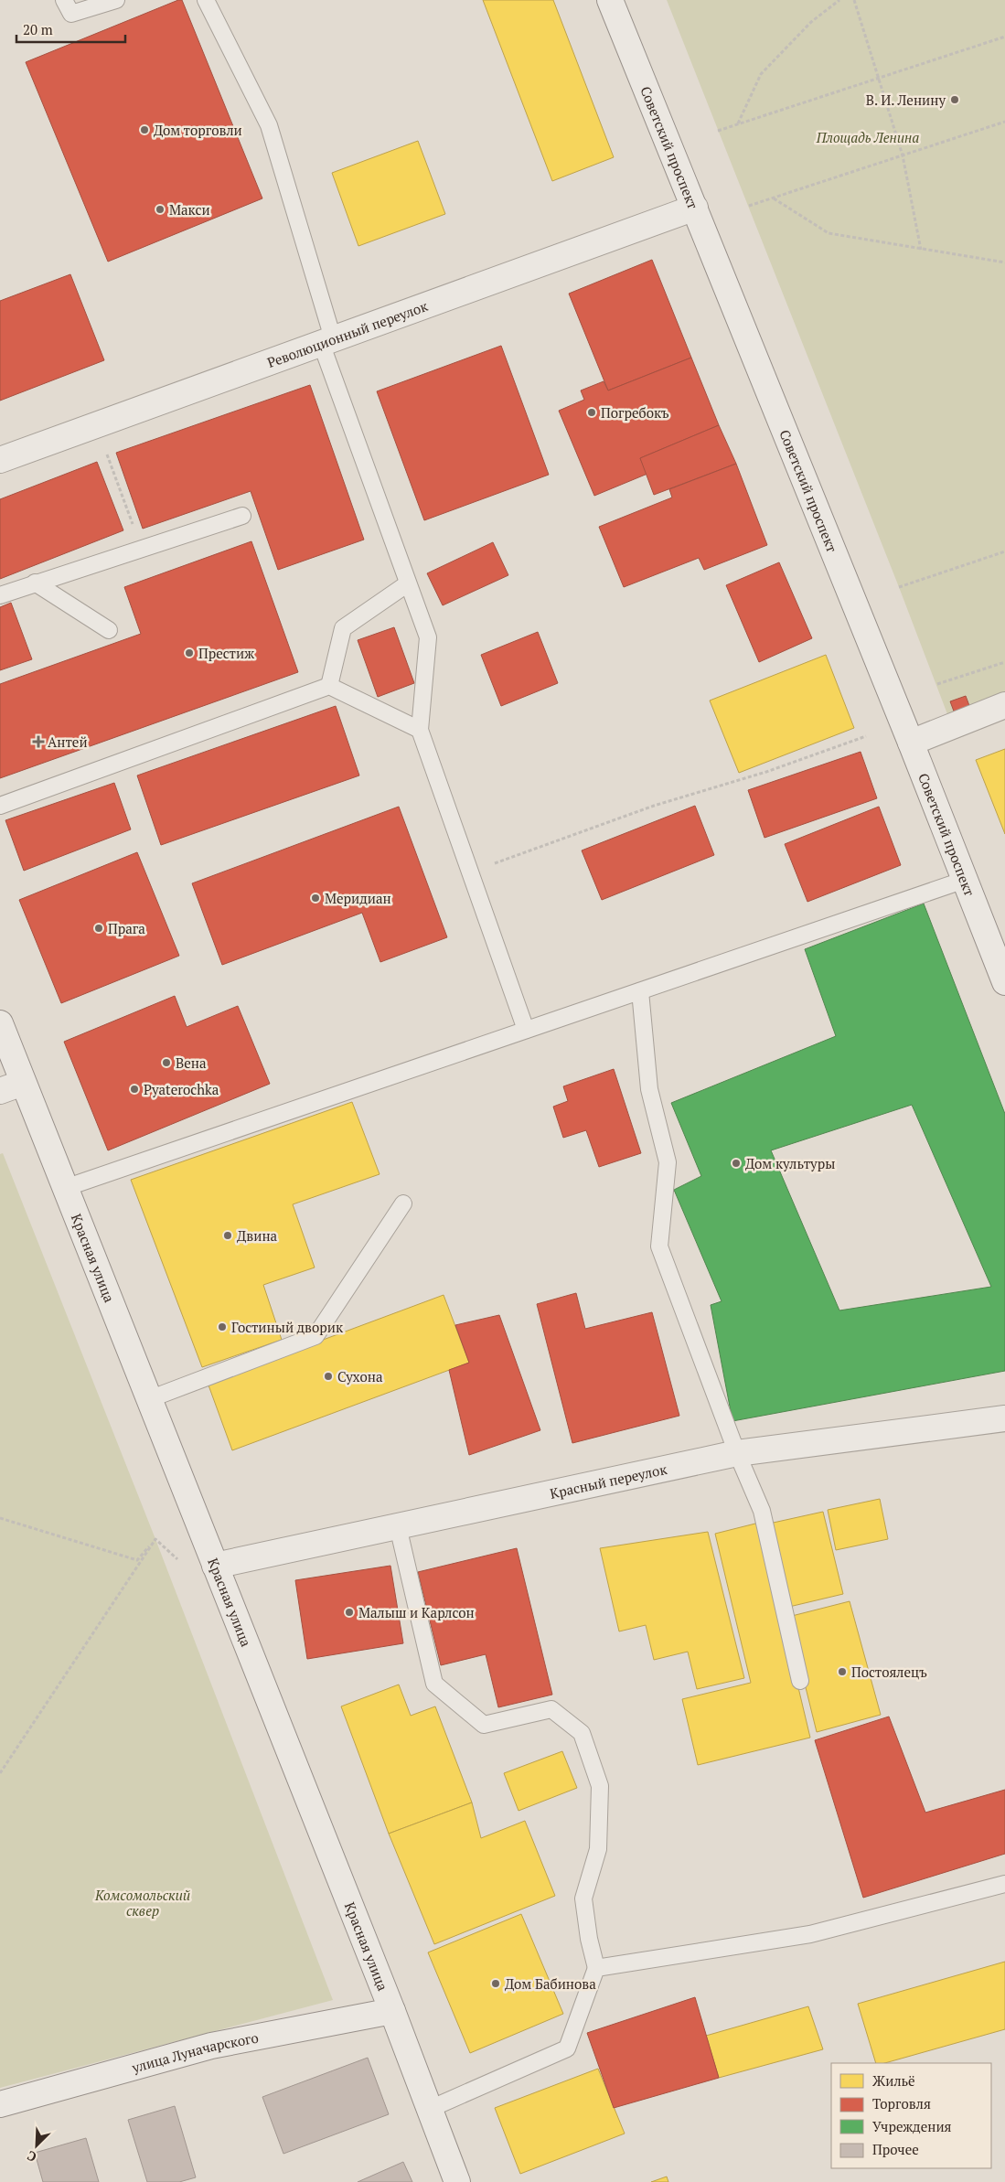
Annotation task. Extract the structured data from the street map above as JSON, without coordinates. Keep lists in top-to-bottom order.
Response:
{
  "streets": {
    "street": [
      "Советский проспект",
      "Революционный переулок",
      "Красная улица",
      "Красный переулок",
      "улица Луначарского"
    ]
  },
  "crossings": [
    ["Советский проспект", "Революционный переулок"],
    ["Красная улица", "Красный переулок"],
    ["Красная улица", "улица Луначарского"]
  ],
  "parks": ["Площадь Ленина", "Комсомольский сквер"],
  "places": {
    "other": [
      "В. И. Ленину",
      "Дом торговли",
      "Макси",
      "Погребокъ",
      "Престиж",
      "Меридиан",
      "Прага",
      "Вена",
      "Pyaterochka",
      "Дом культуры",
      "Двина",
      "Гостиный дворик",
      "Сухона",
      "Малыш и Карлсон",
      "Постоялецъ",
      "Дом Бабинова"
    ],
    "health": ["Антей"]
  },
  "legend": [
    "Жильё",
    "Торговля",
    "Учреждения",
    "Прочее"
  ],
  "scale_bar": "20 m",
  "north": "bottom left"
}
